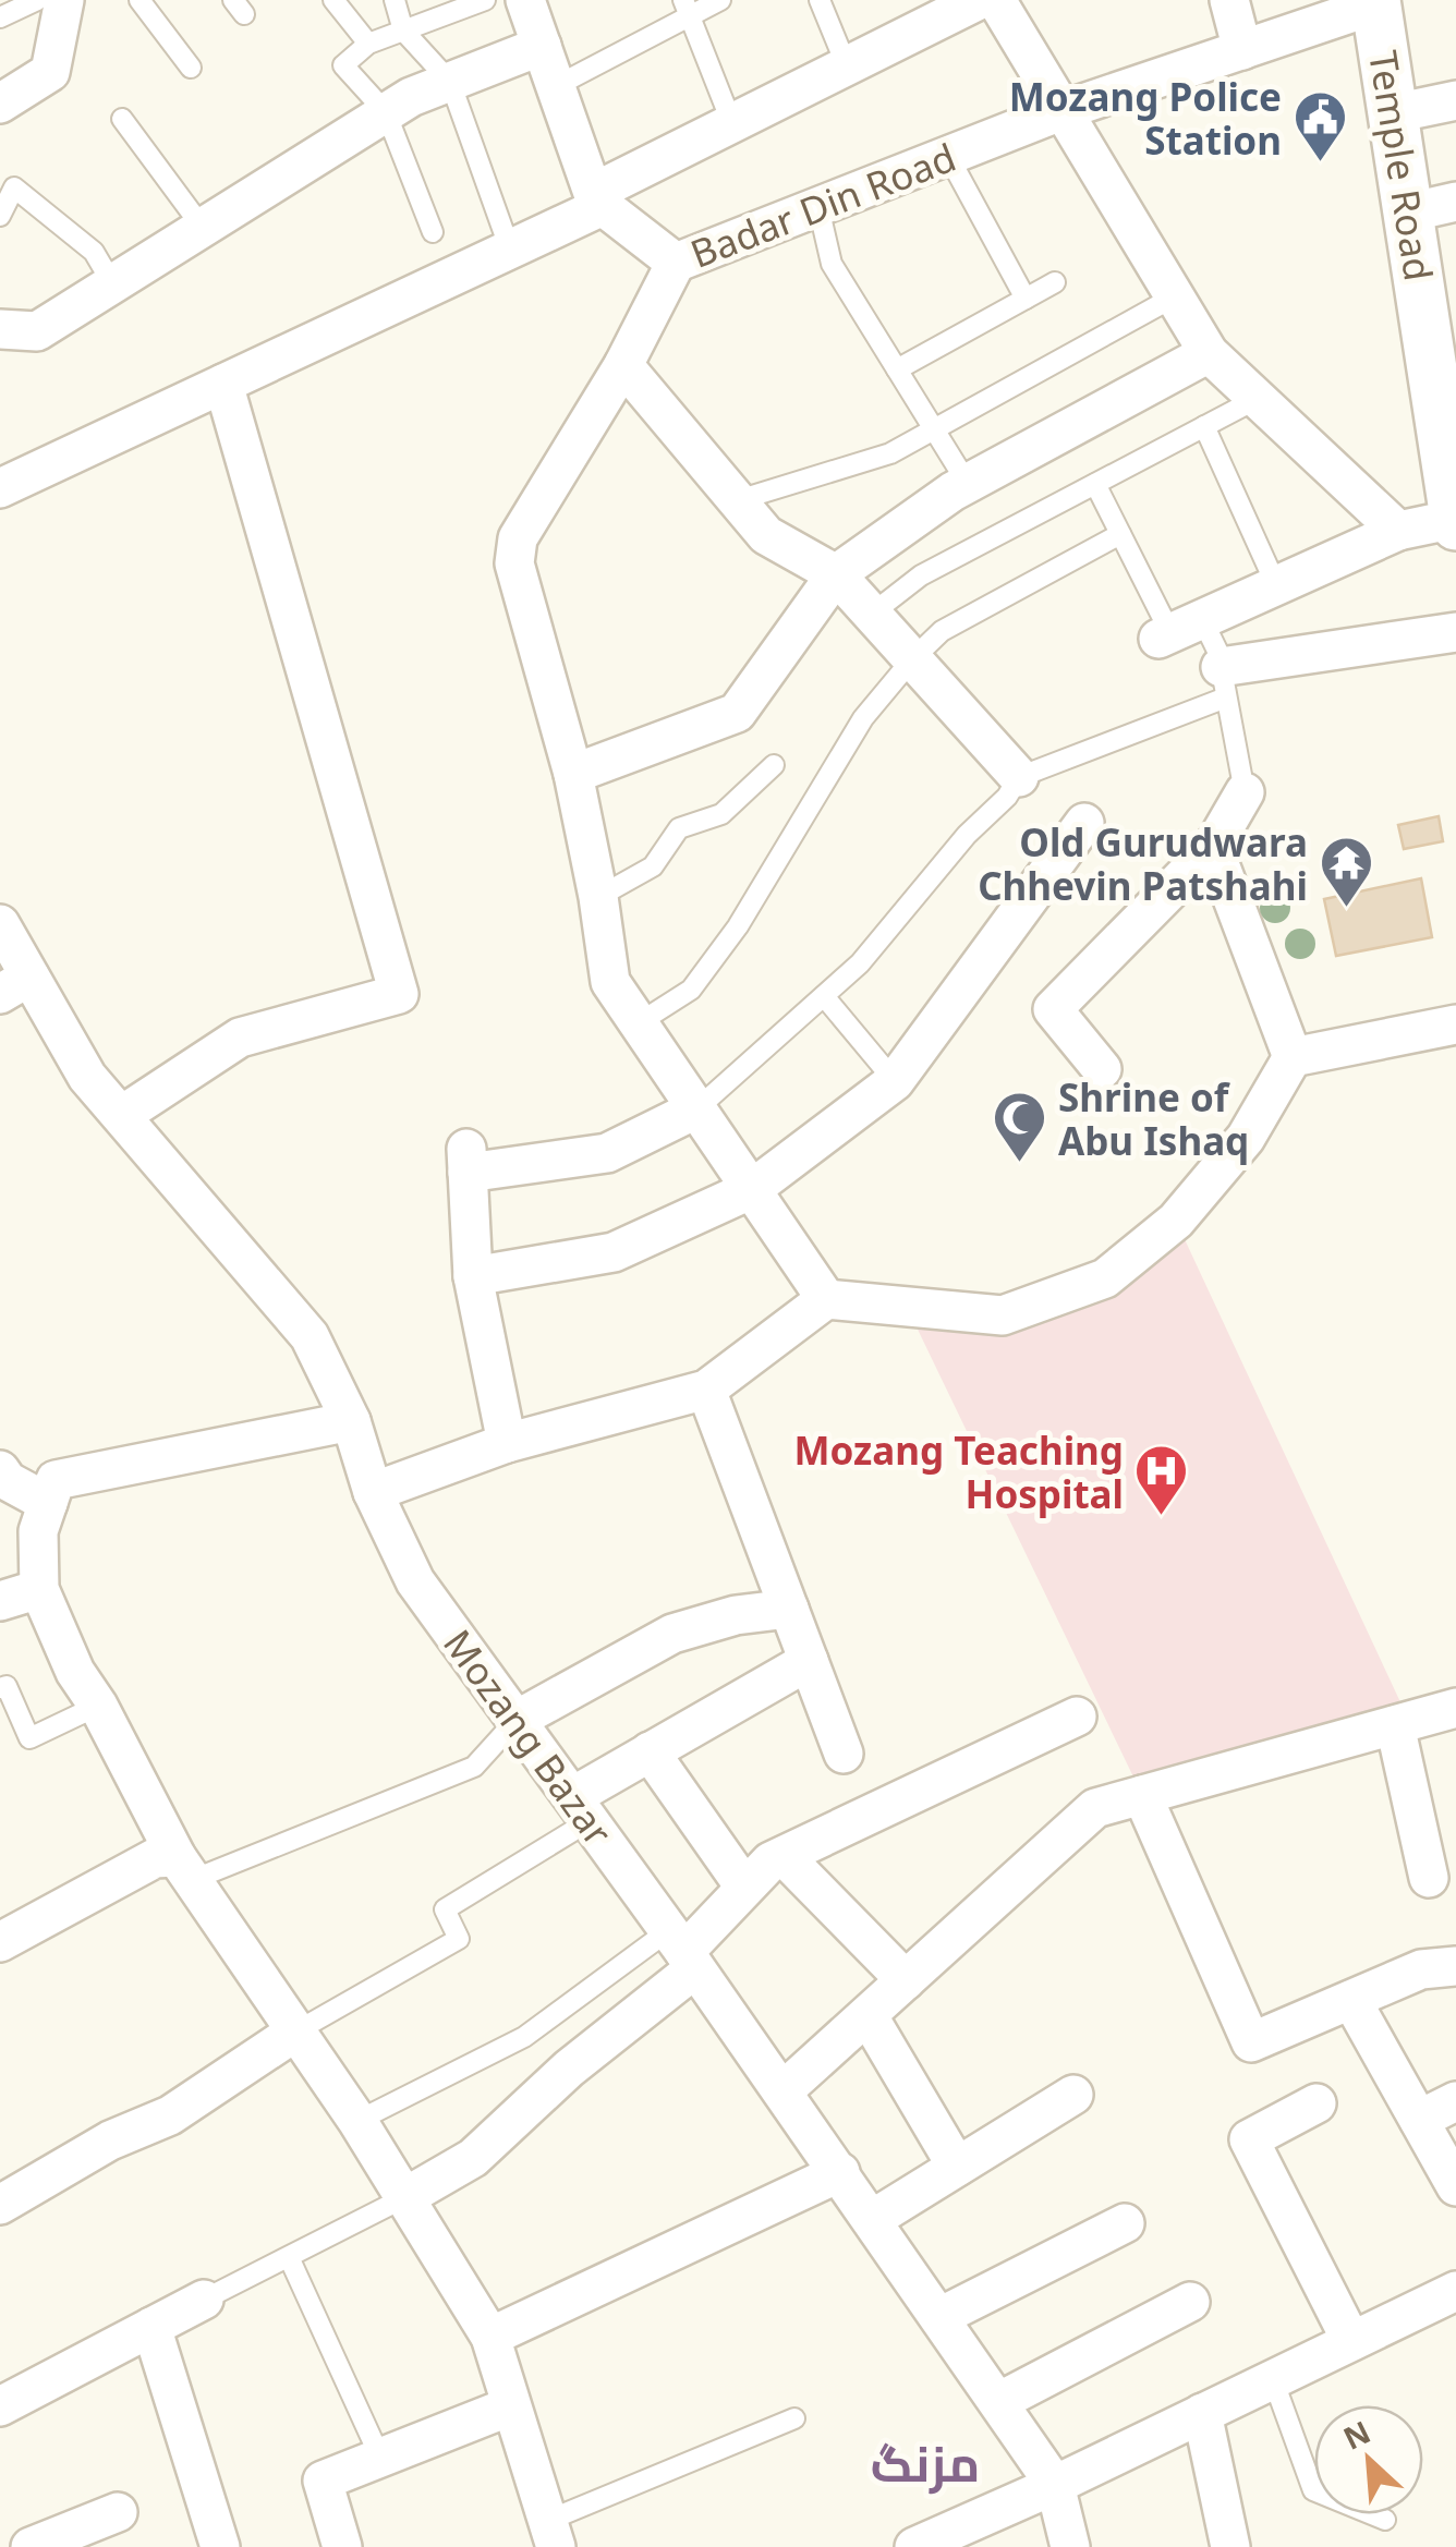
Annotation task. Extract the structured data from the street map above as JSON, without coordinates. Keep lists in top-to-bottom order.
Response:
{
  "streets": {
    "street": ["Temple Road", "Badar Din Road", "Mozang Bazar"]
  },
  "crossings": [
    ["Temple Road", "Badar Din Road"]
  ],
  "districts": ["مزنگ"],
  "places": {
    "public building": ["Mozang Police Station"],
    "temple": ["Old Gurudwara Chhevin Patshahi"],
    "mosque": ["Shrine of Abu Ishaq"],
    "hospital": ["Mozang Teaching Hospital"]
  },
  "north": "top left"
}
